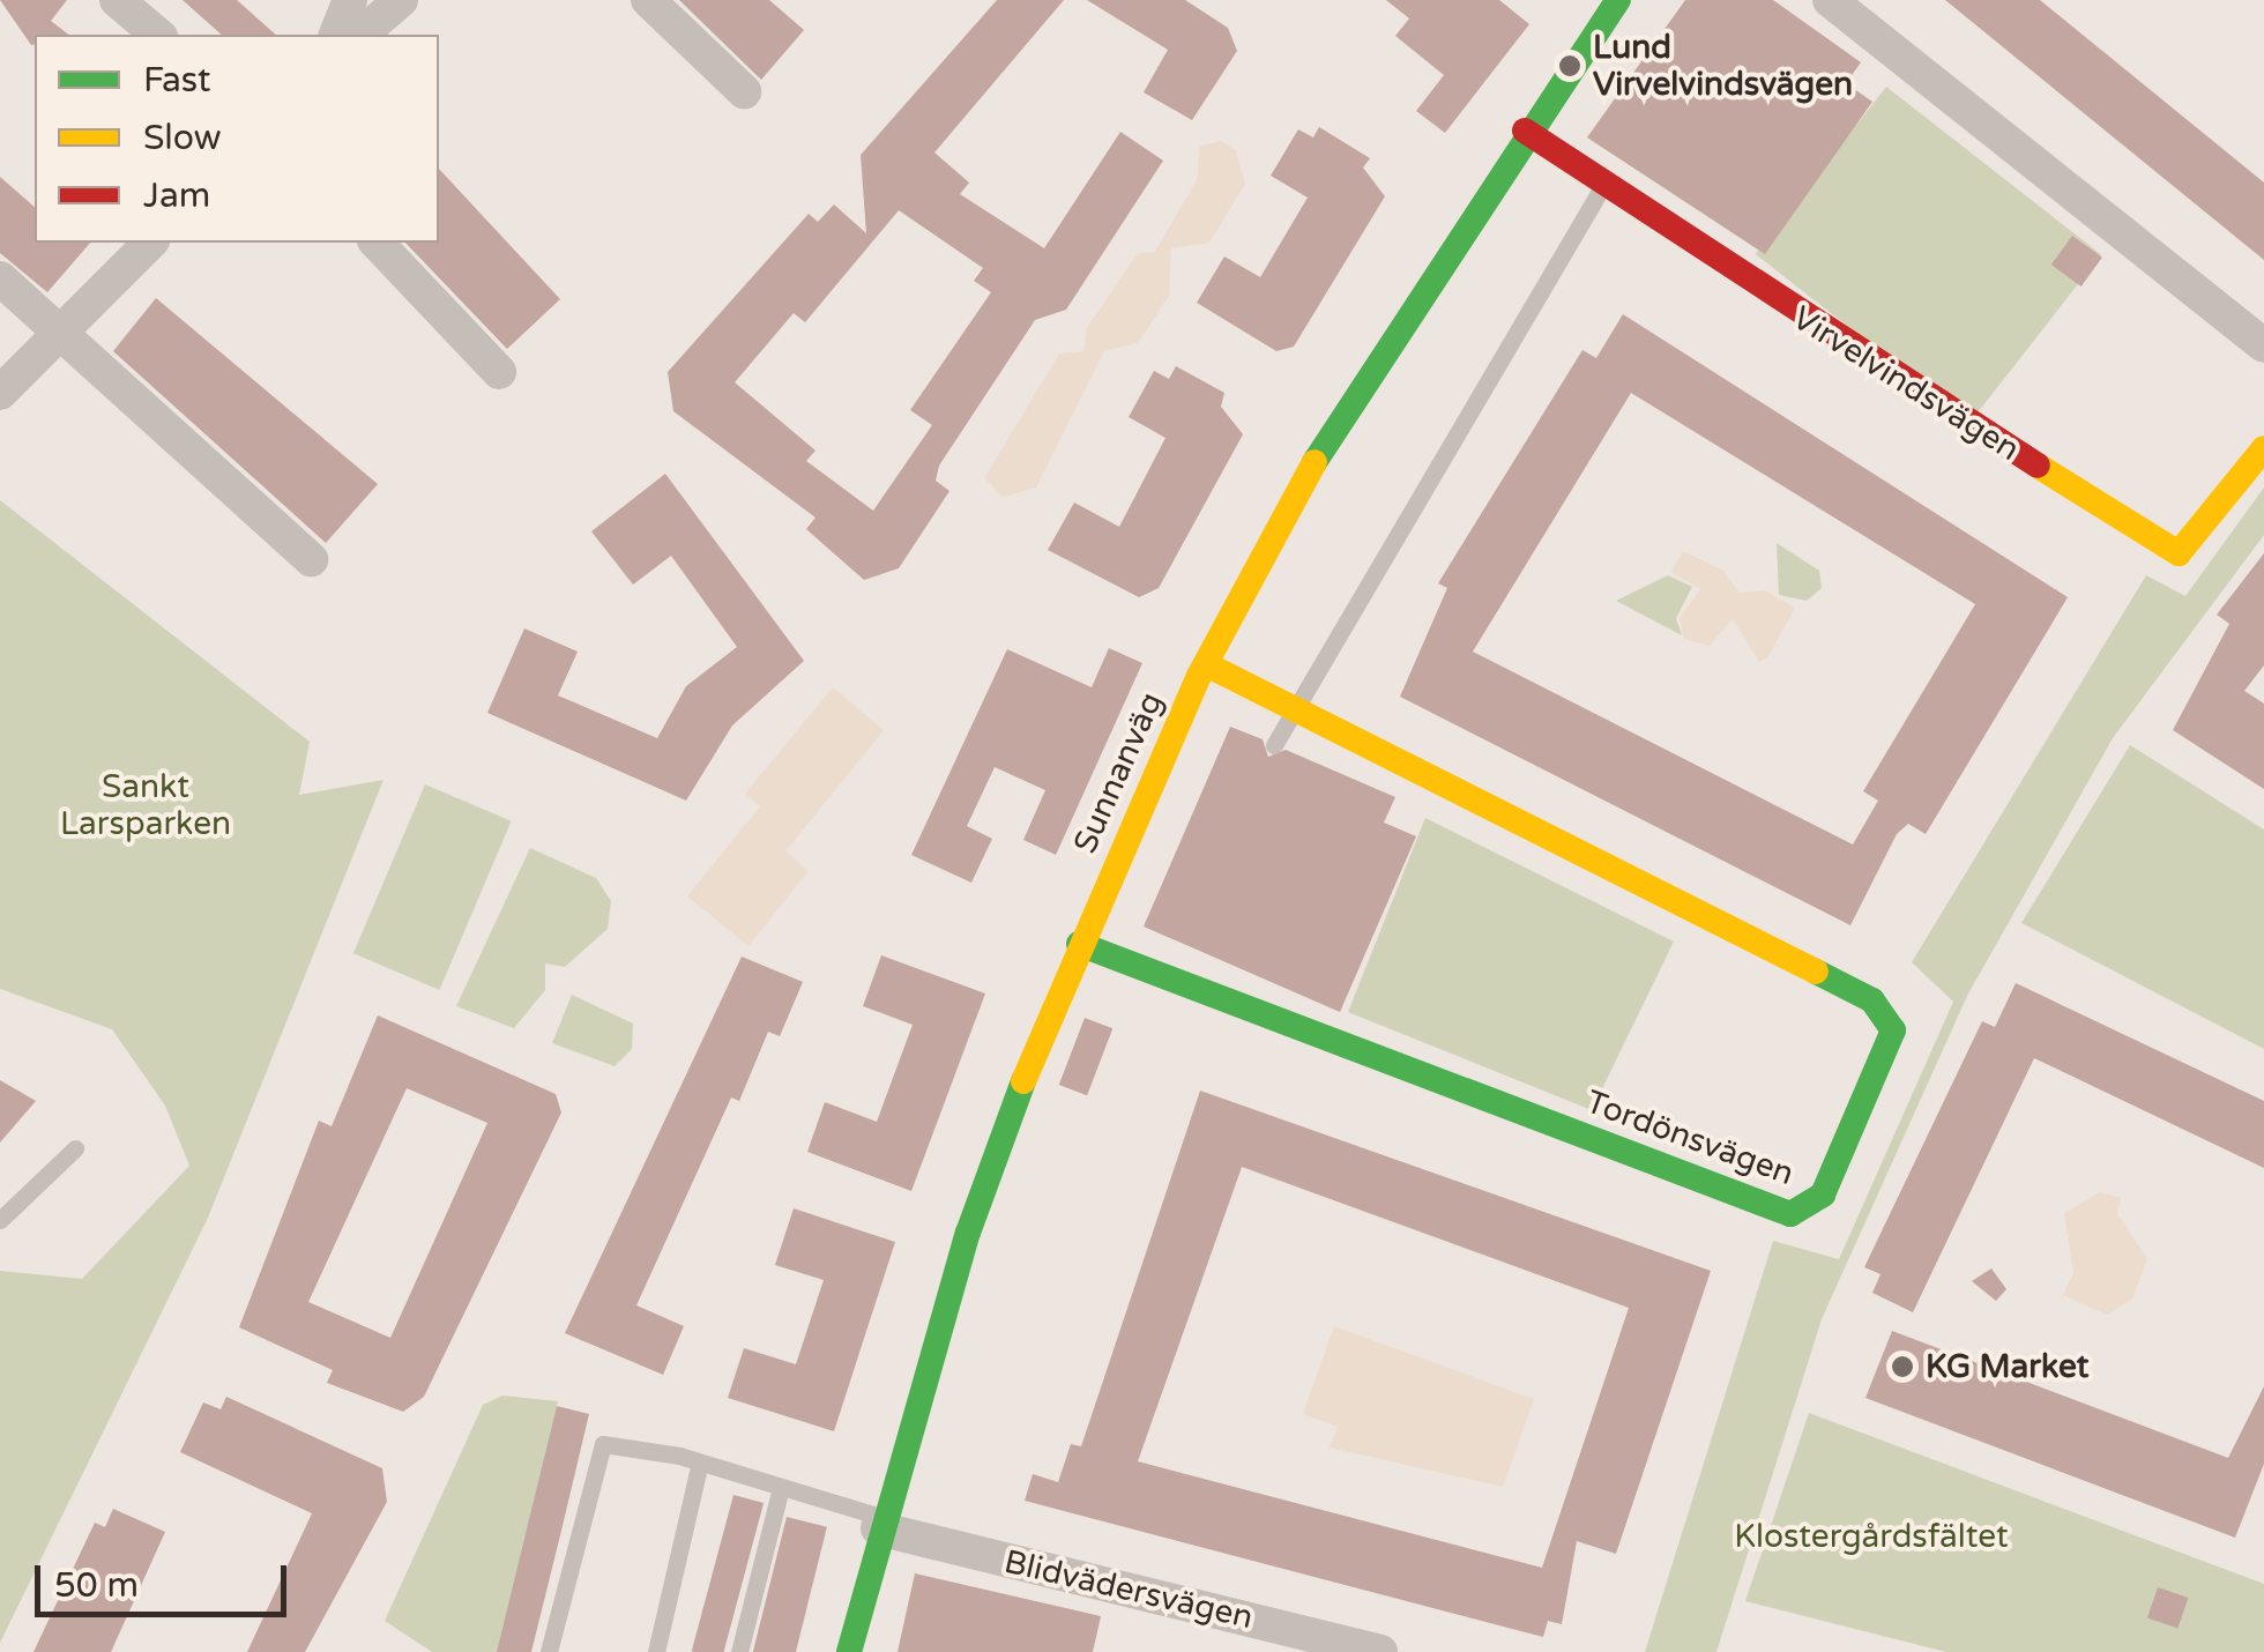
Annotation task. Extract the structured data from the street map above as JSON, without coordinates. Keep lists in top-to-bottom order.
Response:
{
  "streets": {
    "street": [
      "Virvelvindsvägen",
      "Sunnanväg",
      "Tordönsvägen",
      "Blidvädersvägen"
    ]
  },
  "crossings": [
    ["Virvelvindsvägen", "Sunnanväg"],
    ["Sunnanväg", "Tordönsvägen"],
    ["Sunnanväg", "Blidvädersvägen"]
  ],
  "parks": ["Sankt Larsparken", "Klostergårdsfältet"],
  "places": ["Lund Virvelvindsvägen", "KG Market"],
  "legend": ["Fast", "Slow", "Jam"],
  "scale_bar": "50 m"
}
